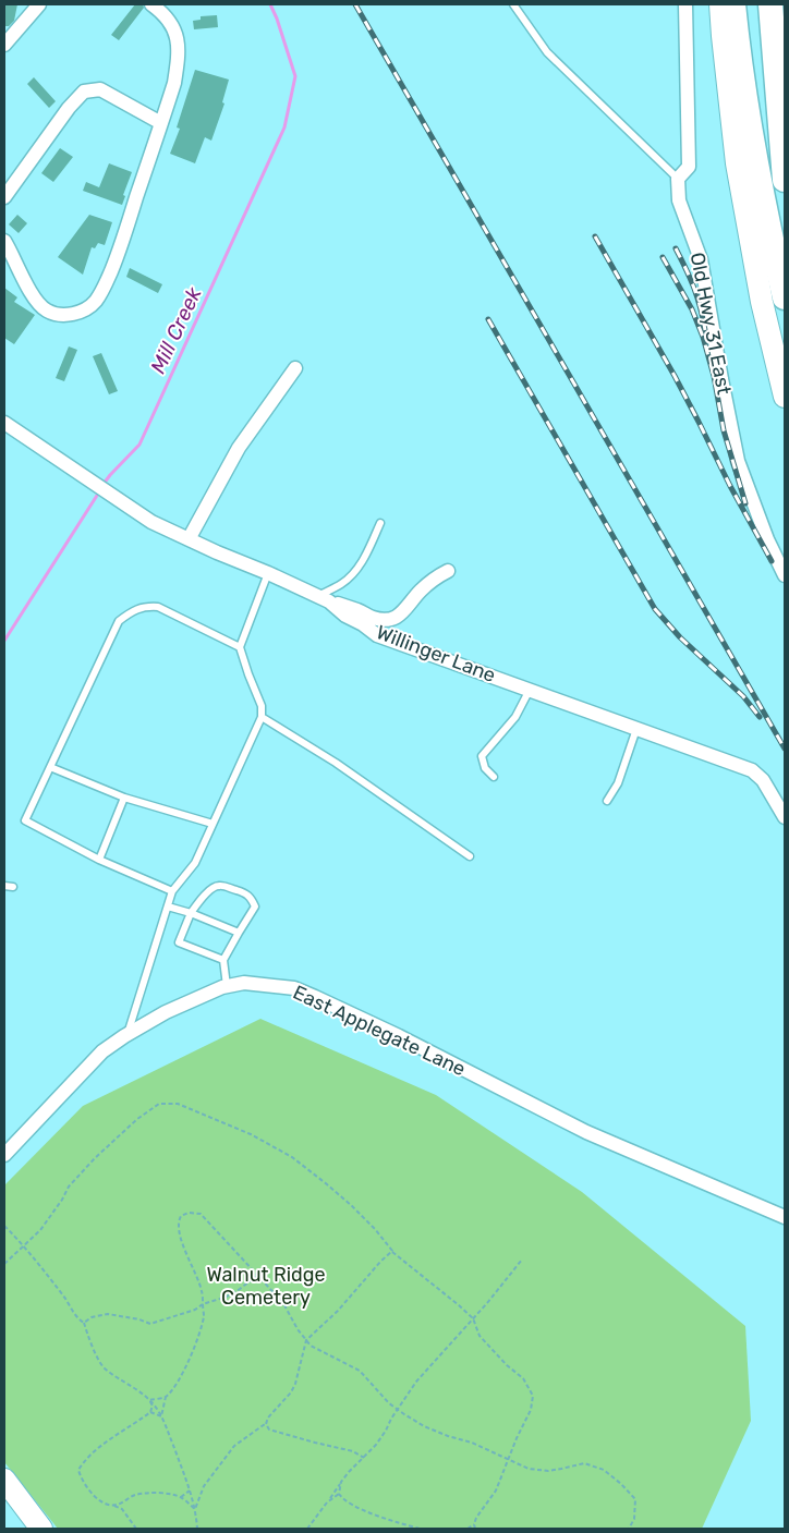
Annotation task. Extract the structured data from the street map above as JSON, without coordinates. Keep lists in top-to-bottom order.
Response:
{
  "streets": {
    "street": ["Old Hwy 31 East", "Willinger Lane", "East Applegate Lane"]
  },
  "water": ["Mill Creek"],
  "parks": ["Walnut Ridge Cemetery"]
}
